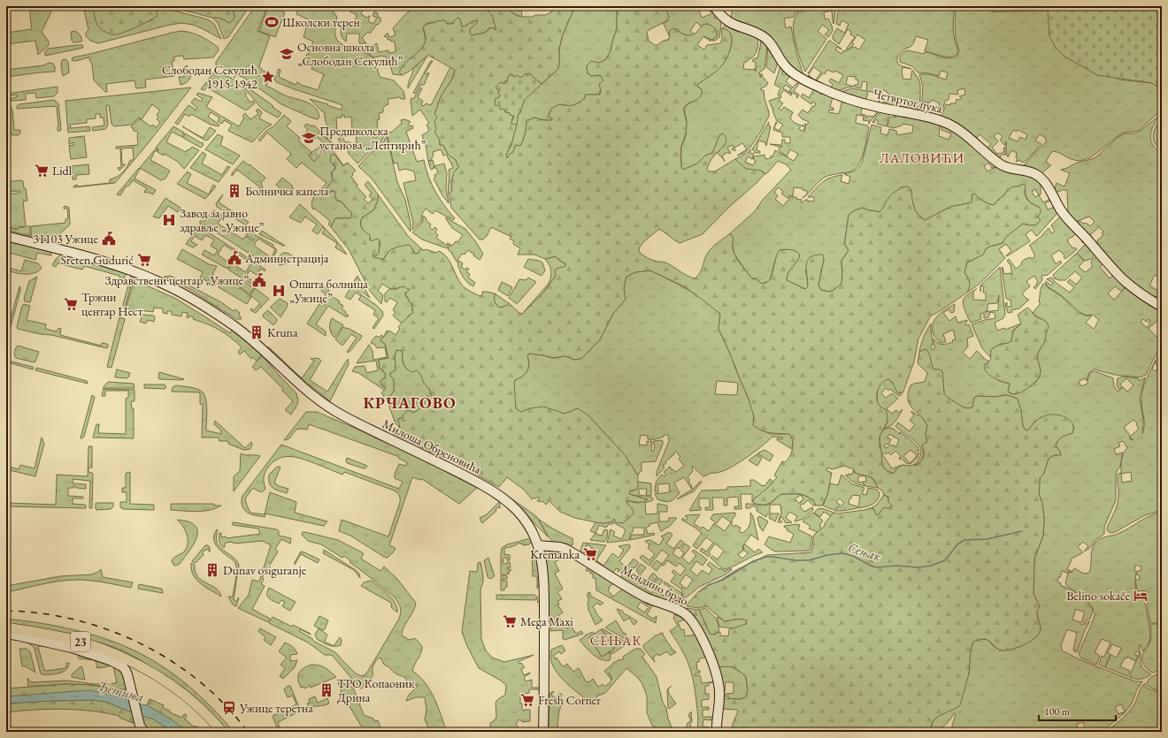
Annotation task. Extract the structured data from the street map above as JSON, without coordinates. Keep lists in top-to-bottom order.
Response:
{
  "streets": {
    "main road": ["23"],
    "street": ["Четвртог пука", "Милоша Обреновића", "Мендино брдо"]
  },
  "crossings": [
    ["Милоша Обреновића", "Мендино брдо"]
  ],
  "districts": ["ЛАЛОВИЋИ", "КРЧАГОВО", "СЕЊАК"],
  "water": ["Сењак", "Ђетиња"],
  "places": {
    "sports": ["Школски терен"],
    "school or university": ["Основна школа „Слободан Секулић”", "Предшколска установа „Лептирић”"],
    "place": ["Слободан Секулић 1915-1942"],
    "supermarket": [
      "Lidl",
      "Sreten Gudurić",
      "Тржни центар Нест",
      "Kremanka",
      "Mega Maxi",
      "Fresh Corner"
    ],
    "building": [
      "Болничка капела",
      "Kruna",
      "Dunav osiguranje",
      "ТРО Копаоник Дрина"
    ],
    "hospital": ["Завод за јавно здравље „Ужице”", "Општа болница „Ужице”"],
    "public building": ["31103 Ужице", "Администрација", "Здравствени центар „Ужице”"],
    "hotel": ["Belino sokače"],
    "station": ["Ужице теретна"]
  },
  "scale_bar": "100 m"
}
